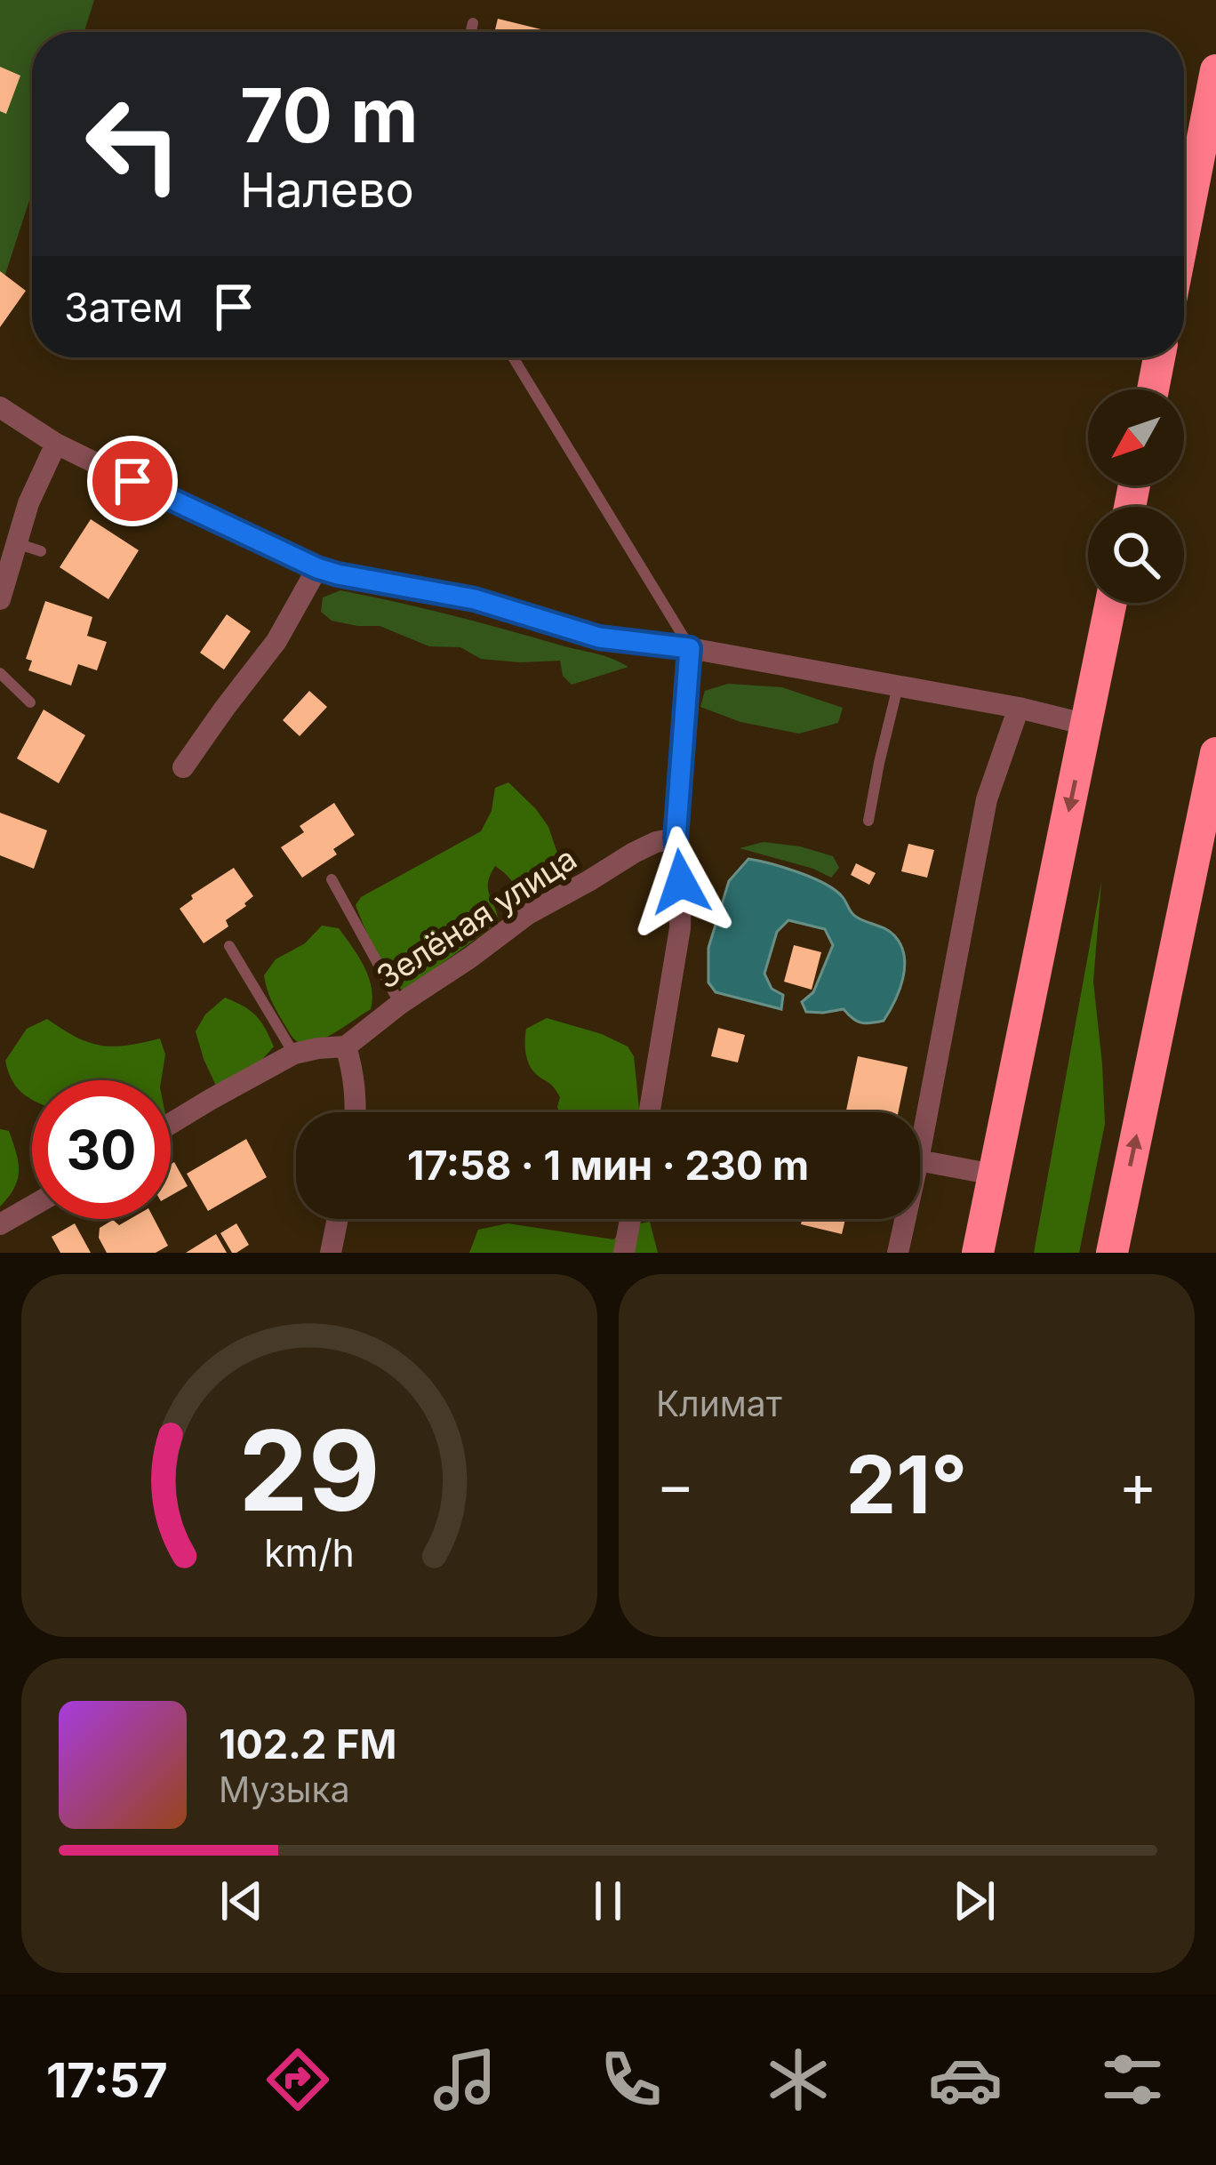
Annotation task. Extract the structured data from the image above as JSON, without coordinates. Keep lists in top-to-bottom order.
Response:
{
  "streets": {
    "street": ["Зелёная улица"]
  },
  "north": "bottom left",
  "page": {
    "turn": ["70 m", "Налево"],
    "then": "Затем",
    "limit": "30",
    "trip": "17:58 · 1 мин · 230 m",
    "tile": "Климат",
    "heat": ["−", "21°", "+"],
    "song": ["102.2 FM", "Музыка"],
    "tabs": "17:57",
    "gauge": ["29", "km/h"]
  }
}
